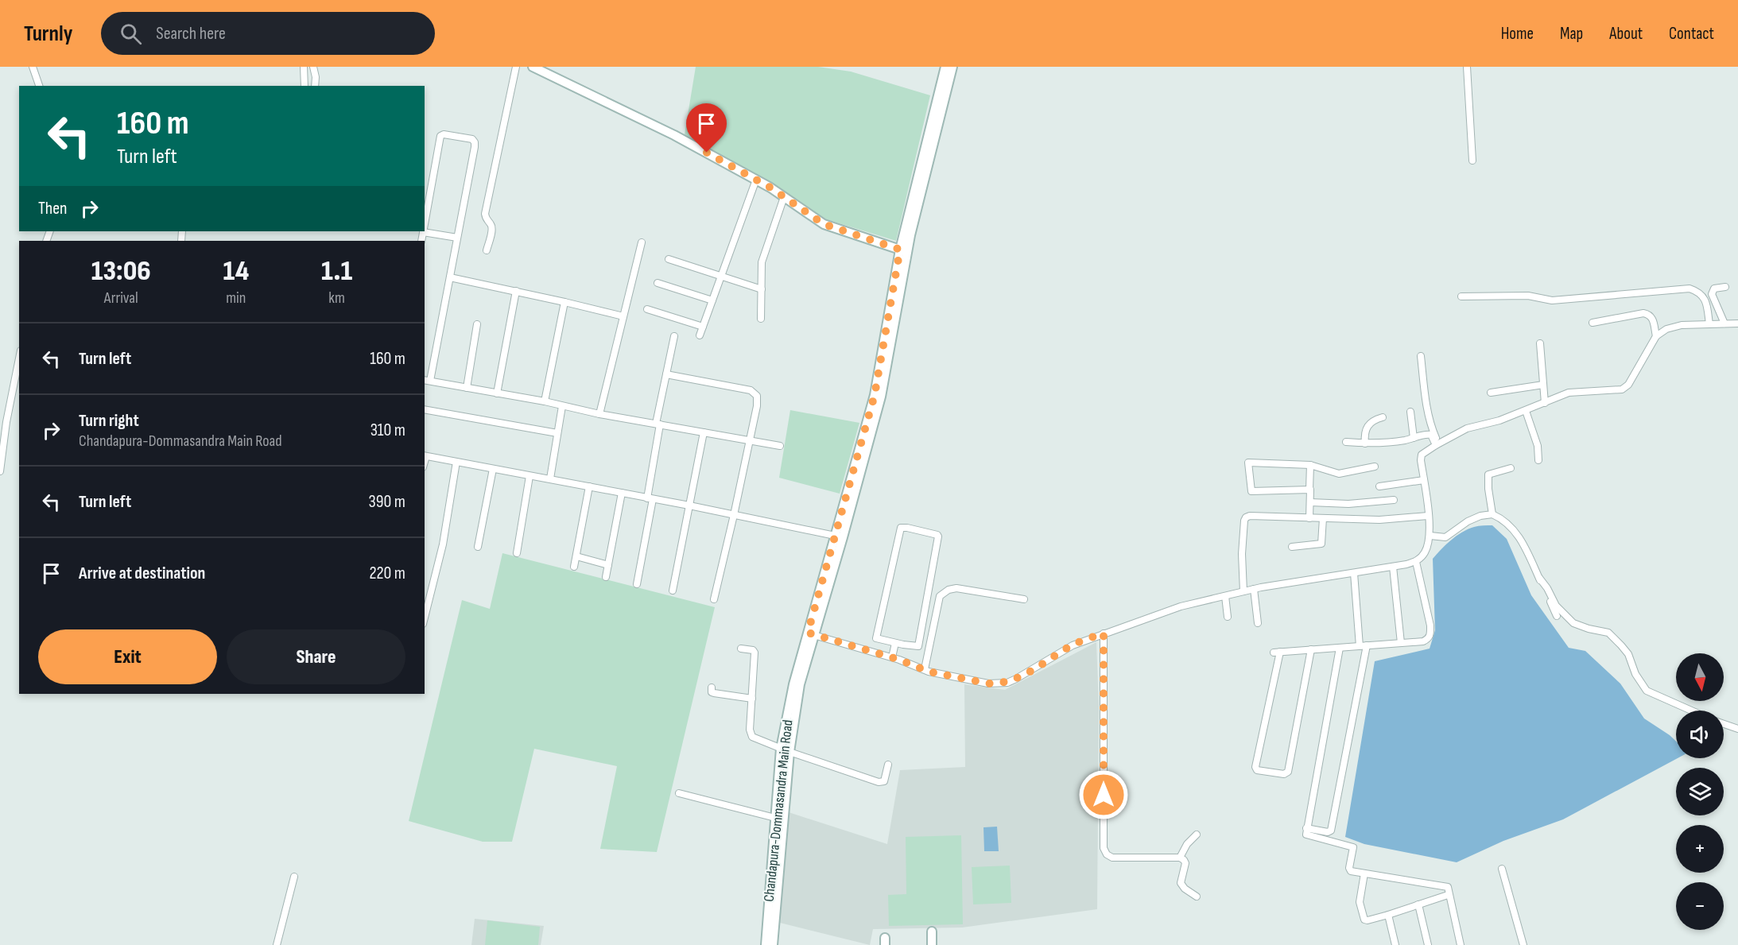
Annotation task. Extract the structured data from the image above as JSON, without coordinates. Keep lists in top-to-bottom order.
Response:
{
  "streets": {
    "main road": ["Chandapura-Dommasandra Main Road"]
  },
  "north": "bottom",
  "page": {
    "header": "Turnly",
    "search": "Search here",
    "nav": [
      "Home",
      "Map",
      "About",
      "Contact"
    ],
    "turn": ["160 m", "Turn left"],
    "then": "Then",
    "eta": [
      "13:06",
      "Arrival",
      "14",
      "min",
      "1.1",
      "km"
    ],
    "list": [
      {
        "name": "Turn left",
        "value": "160 m"
      },
      {
        "name": "Turn right",
        "note": "Chandapura-Dommasandra Main Road",
        "value": "310 m"
      },
      {
        "name": "Turn left",
        "value": "390 m"
      },
      {
        "name": "Arrive at destination",
        "value": "220 m"
      }
    ],
    "buttons": ["Exit", "Share"],
    "map_buttons": ["+", "−"]
  }
}
